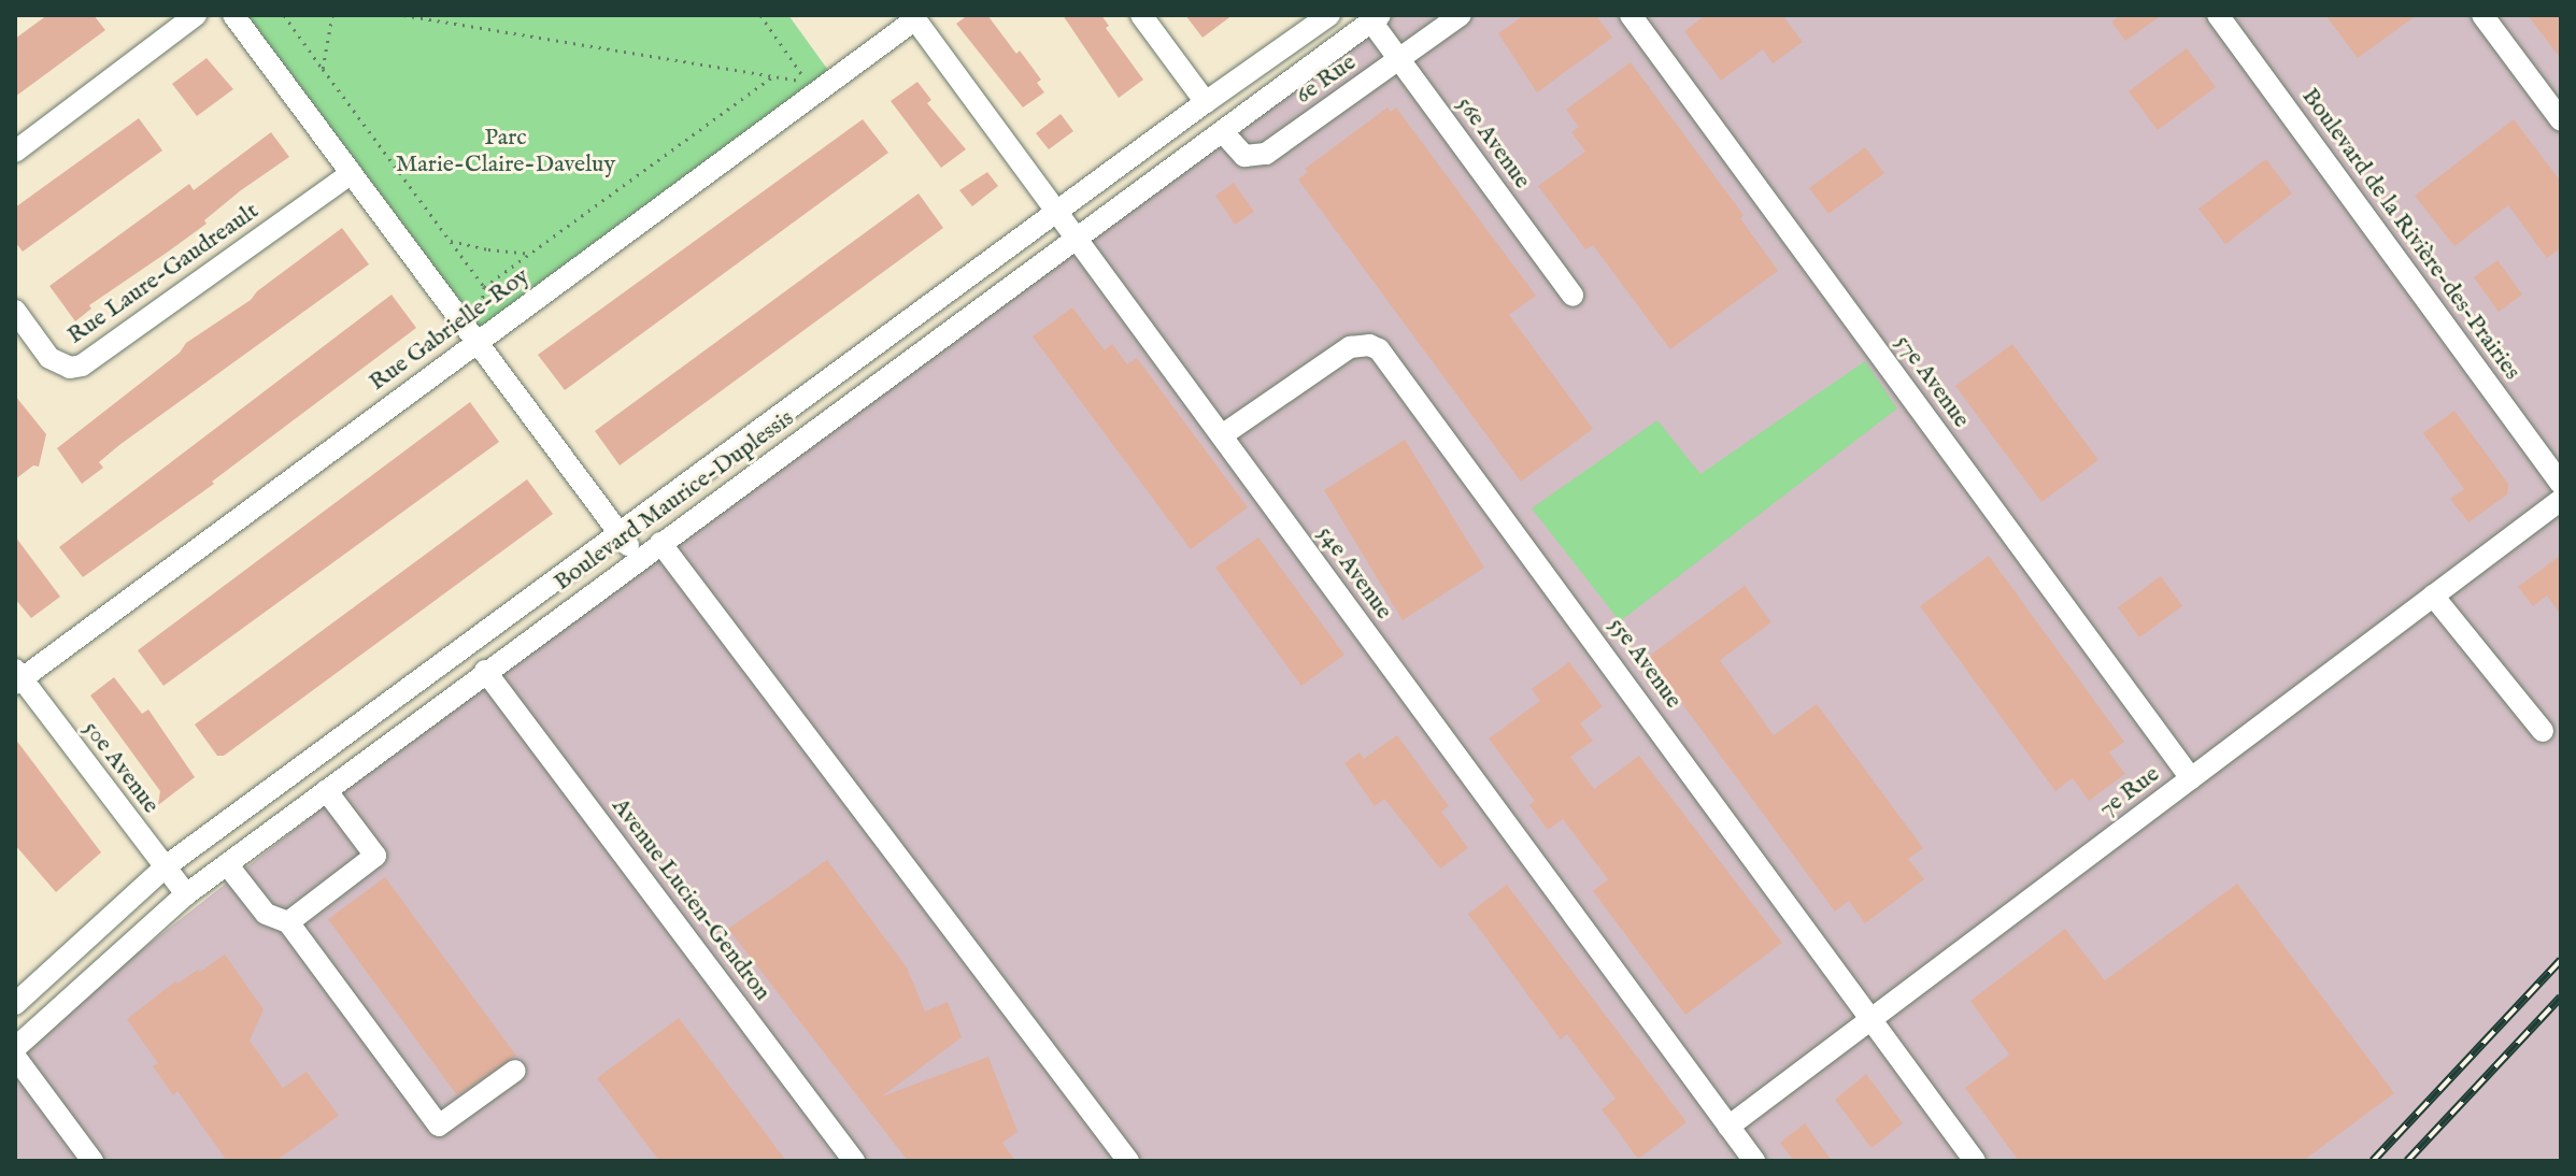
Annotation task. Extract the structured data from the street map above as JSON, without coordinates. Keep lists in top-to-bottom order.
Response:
{
  "streets": {
    "street": [
      "6e Rue",
      "56e Avenue",
      "Boulevard de la Rivière-des-Prairies",
      "Rue Laure-Gaudreault",
      "Rue Gabrielle-Roy",
      "57e Avenue",
      "Boulevard Maurice-Duplessis",
      "54e Avenue",
      "55e Avenue",
      "50e Avenue",
      "7e Rue",
      "Avenue Lucien-Gendron"
    ]
  },
  "crossings": [
    ["6e Rue", "56e Avenue"],
    ["6e Rue", "Boulevard Maurice-Duplessis"],
    ["56e Avenue", "Boulevard Maurice-Duplessis"],
    ["Rue Gabrielle-Roy", "54e Avenue"],
    ["Rue Gabrielle-Roy", "50e Avenue"],
    ["57e Avenue", "7e Rue"],
    ["Boulevard Maurice-Duplessis", "54e Avenue"],
    ["Boulevard Maurice-Duplessis", "50e Avenue"],
    ["Boulevard Maurice-Duplessis", "Avenue Lucien-Gendron"],
    ["54e Avenue", "55e Avenue"],
    ["54e Avenue", "7e Rue"],
    ["55e Avenue", "7e Rue"]
  ],
  "parks": ["Parc Marie-Claire-Daveluy"]
}
